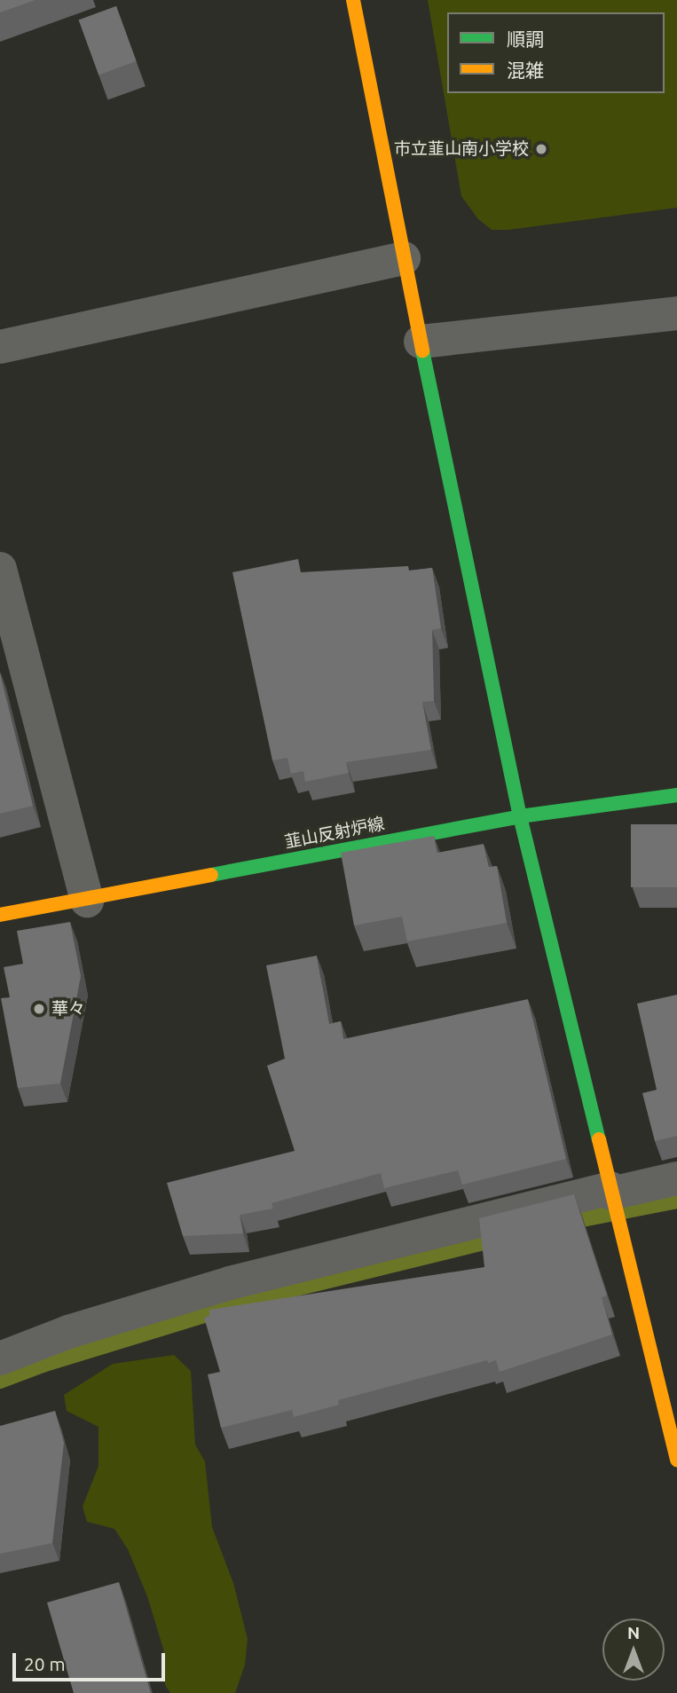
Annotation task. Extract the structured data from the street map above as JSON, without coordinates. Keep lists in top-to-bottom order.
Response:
{
  "streets": {
    "street": ["韮山反射炉線"]
  },
  "places": ["市立韮山南小学校", "華々"],
  "legend": ["順調", "混雑"],
  "scale_bar": "20 m",
  "north": "top"
}
